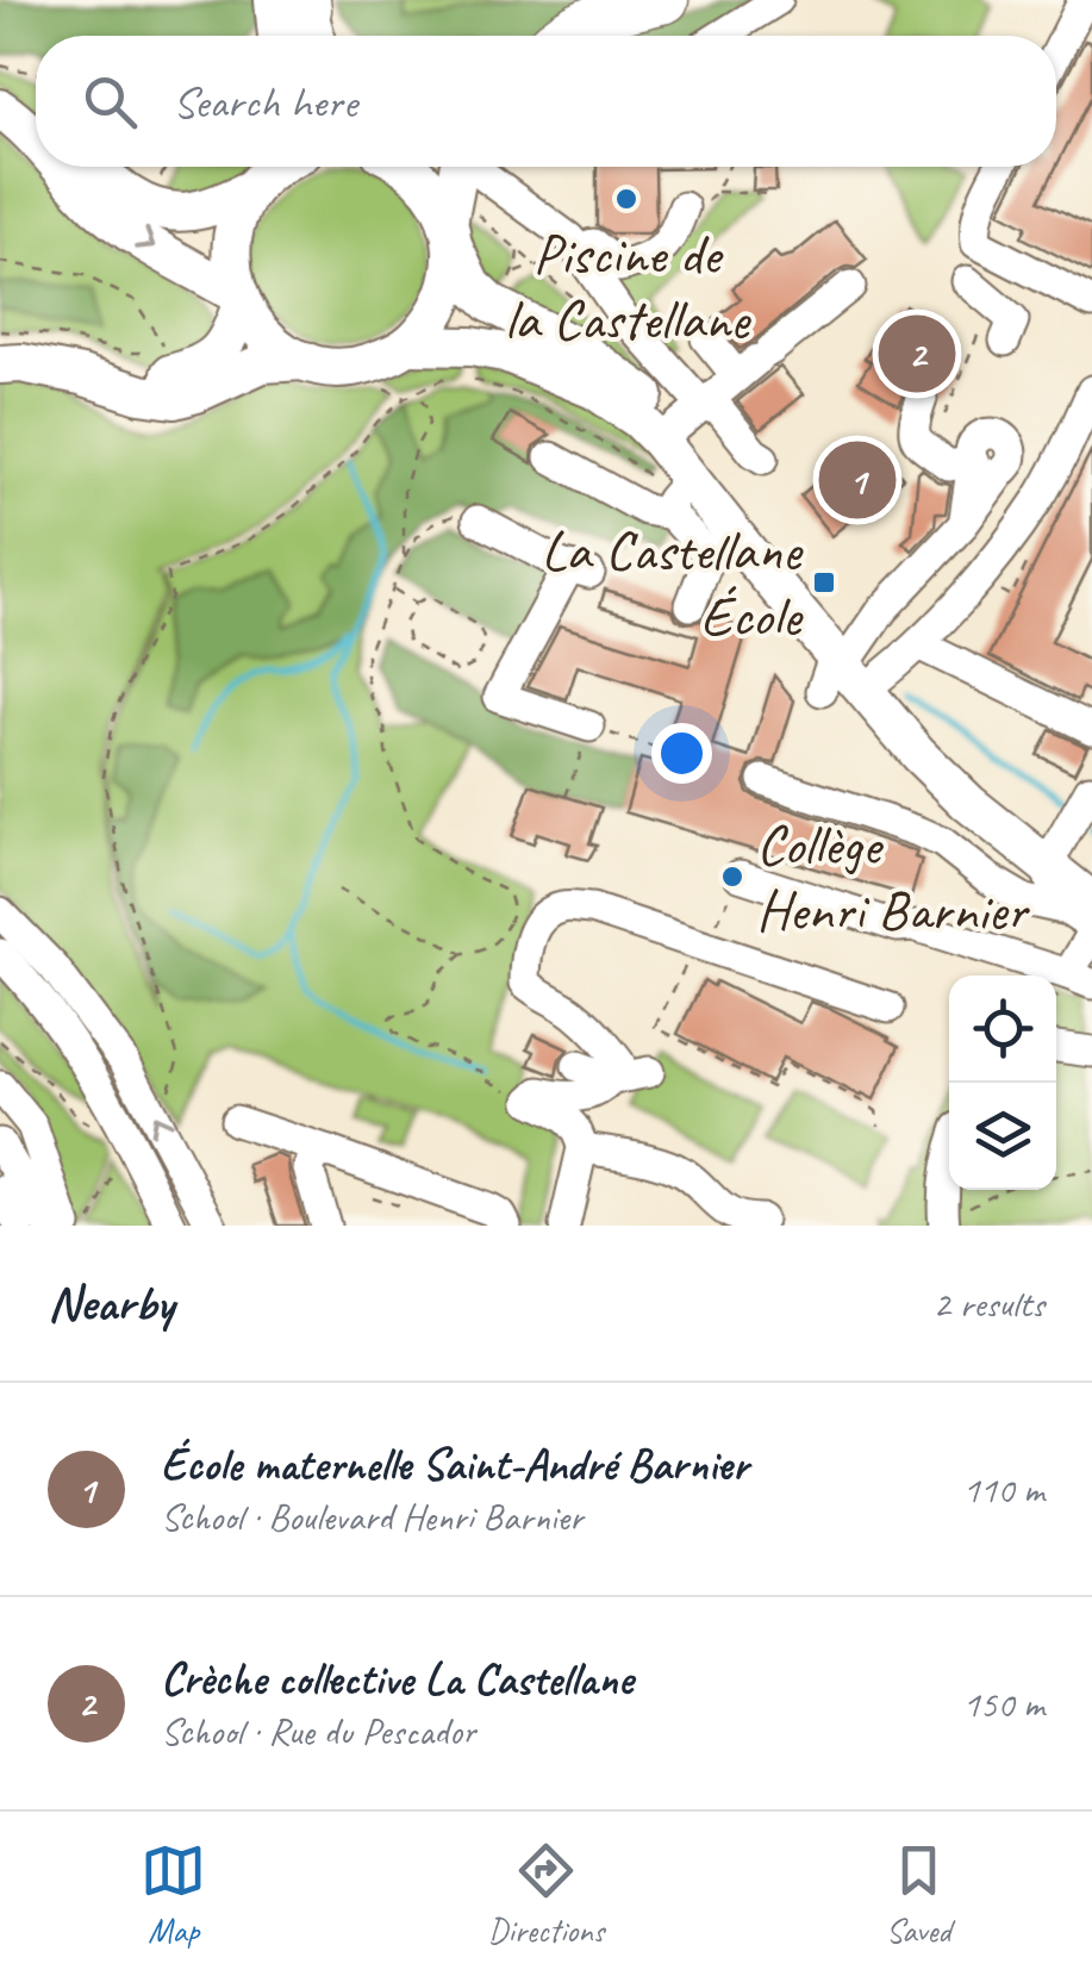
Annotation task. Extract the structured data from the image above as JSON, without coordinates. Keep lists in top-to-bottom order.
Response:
{
  "places": {
    "other": ["Piscine de la Castellane", "Collège Henri Barnier"],
    "transit": ["La Castellane École"]
  },
  "page": {
    "search": "Search here",
    "pins": ["2", "1"],
    "heading": ["Nearby", "2 results"],
    "list": [
      {
        "mark": "1",
        "name": "École maternelle Saint-André Barnier",
        "note": "School · Boulevard Henri Barnier",
        "value": "110 m"
      },
      {
        "mark": "2",
        "name": "Crèche collective La Castellane",
        "note": "School · Rue du Pescador",
        "value": "150 m"
      }
    ],
    "nav": ["Map", "Directions", "Saved"]
  }
}
